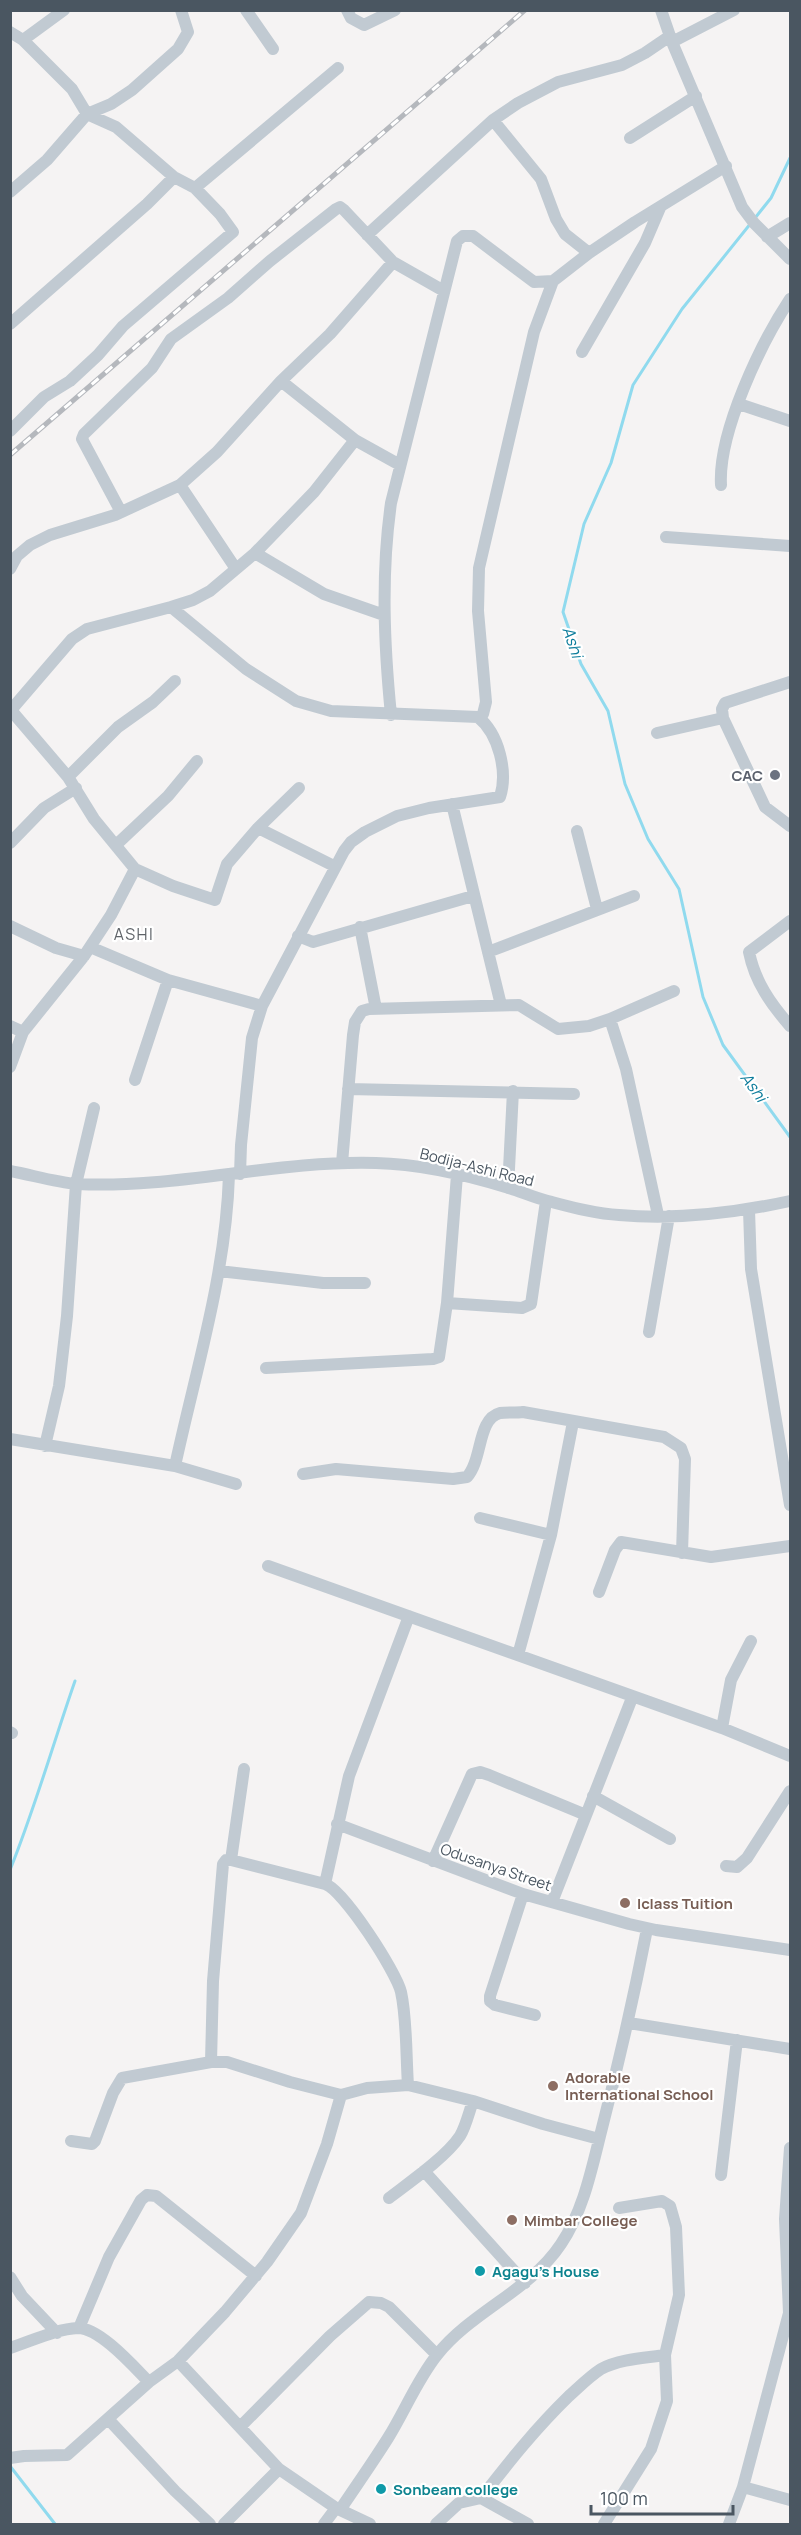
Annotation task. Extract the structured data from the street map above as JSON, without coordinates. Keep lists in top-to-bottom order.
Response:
{
  "streets": {
    "street": ["Bodija-Ashi Road", "Odusanya Street"]
  },
  "districts": ["ASHI"],
  "water": ["Ashi"],
  "places": [
    "CAC",
    "Iclass Tuition",
    "Adorable International School",
    "Mimbar College",
    "Agagu's House",
    "Sonbeam college"
  ],
  "scale_bar": "100 m"
}
